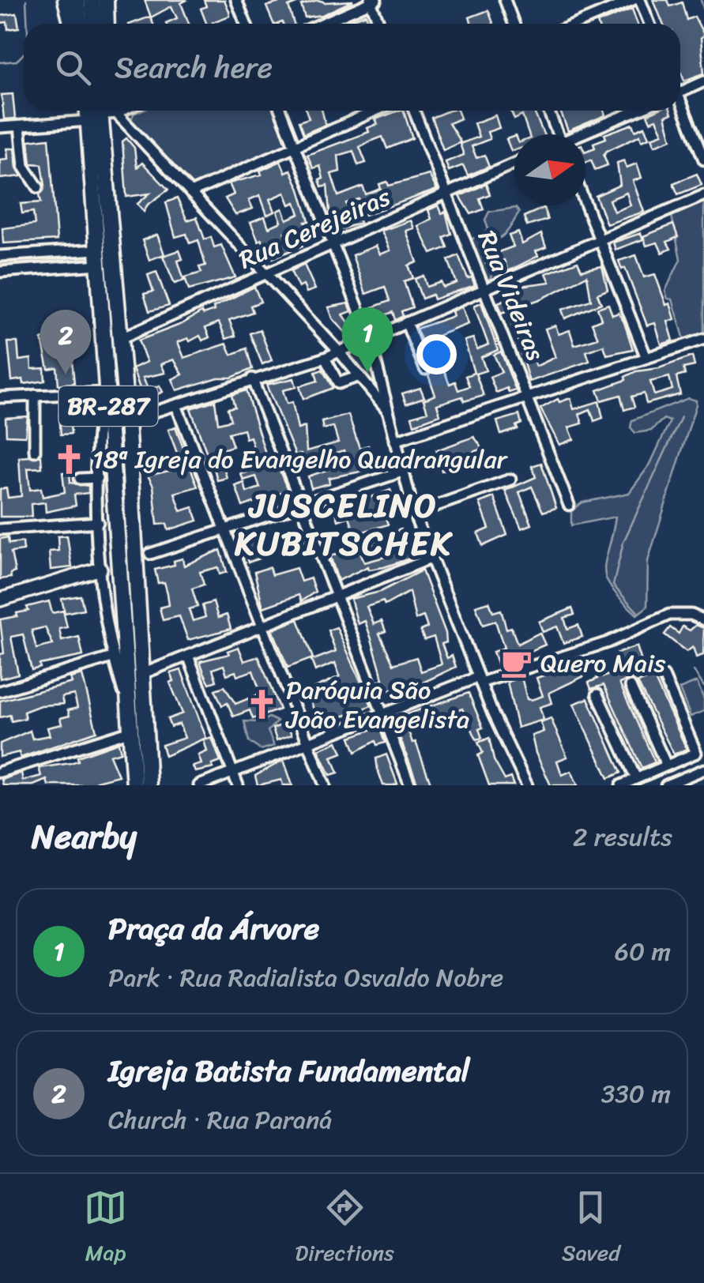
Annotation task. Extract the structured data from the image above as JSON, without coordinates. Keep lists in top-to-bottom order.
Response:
{
  "streets": {
    "highway": ["BR-287"],
    "street": ["Rua Cerejeiras", "Rua Videiras"]
  },
  "crossings": [
    ["Rua Cerejeiras", "Rua Videiras"],
    ["Rua Cerejeiras", "BR-287"]
  ],
  "districts": ["JUSCELINO KUBITSCHEK"],
  "places": {
    "church": ["18ª Igreja do Evangelho Quadrangular", "Paróquia São João Evangelista"],
    "cafe": ["Quero Mais"]
  },
  "north": "right",
  "page": {
    "search": "Search here",
    "pins": ["1", "2"],
    "heading": ["Nearby", "2 results"],
    "list": [
      {
        "mark": "1",
        "name": "Praça da Árvore",
        "note": "Park · Rua Radialista Osvaldo Nobre",
        "value": "60 m"
      },
      {
        "mark": "2",
        "name": "Igreja Batista Fundamental",
        "note": "Church · Rua Paraná",
        "value": "330 m"
      }
    ],
    "nav": ["Map", "Directions", "Saved"]
  }
}
